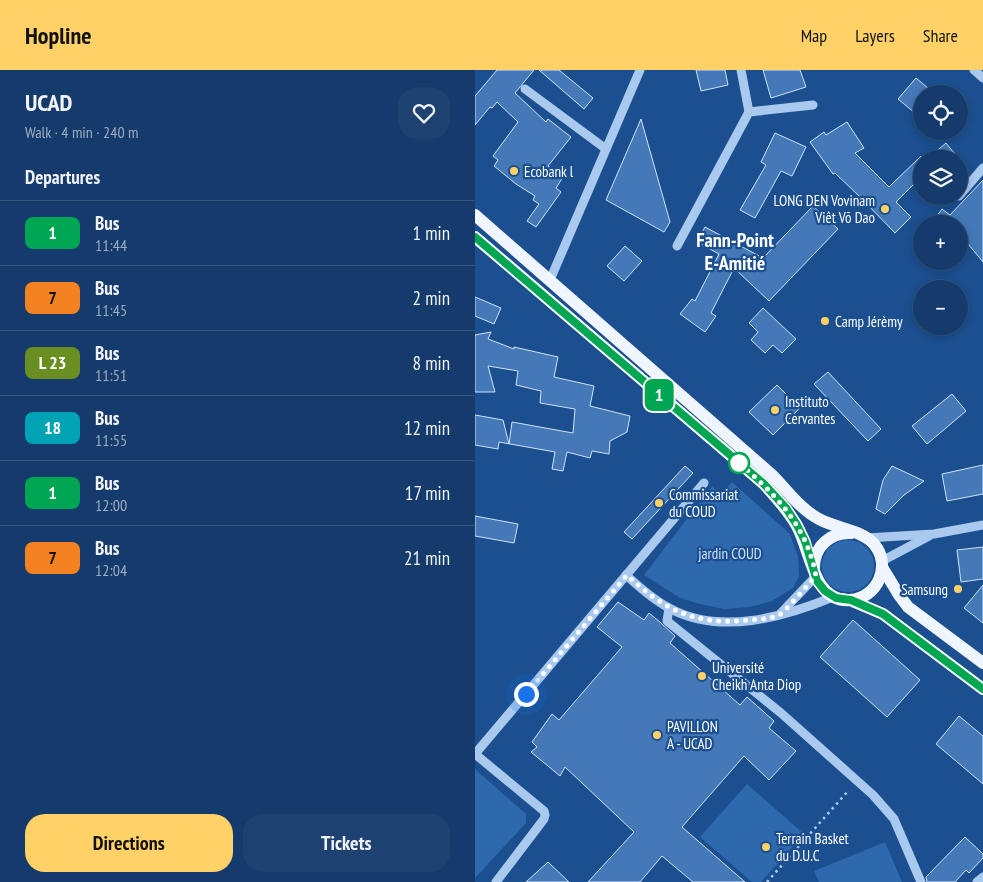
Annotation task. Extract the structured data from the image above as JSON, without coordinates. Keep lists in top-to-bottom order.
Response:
{
  "districts": ["Fann-Point E-Amitié"],
  "parks": ["jardin COUD"],
  "places": [
    "Ecobank l",
    "LONG DEN Vovinam Viêt Võ Dao",
    "Camp Jérèmy",
    "Instituto Cervantes",
    "Commissariat du COUD",
    "Samsung",
    "Université Cheikh Anta Diop",
    "PAVILLON A - UCAD",
    "Terrain Basket du D.U.C"
  ],
  "lines": ["bus line 1"],
  "page": {
    "header": "Hopline",
    "nav": ["Map", "Layers", "Share"],
    "heading": [
      ["UCAD", "Walk · 4 min · 240 m"],
      "Departures"
    ],
    "on_map": "1",
    "map_buttons": ["+", "−"],
    "list": [
      {
        "mark": "1",
        "name": "Bus",
        "note": "11:44",
        "value": "1 min"
      },
      {
        "mark": "7",
        "name": "Bus",
        "note": "11:45",
        "value": "2 min"
      },
      {
        "mark": "L 23",
        "name": "Bus",
        "note": "11:51",
        "value": "8 min"
      },
      {
        "mark": "18",
        "name": "Bus",
        "note": "11:55",
        "value": "12 min"
      },
      {
        "mark": "1",
        "name": "Bus",
        "note": "12:00",
        "value": "17 min"
      },
      {
        "mark": "7",
        "name": "Bus",
        "note": "12:04",
        "value": "21 min"
      }
    ],
    "buttons": ["Directions", "Tickets"]
  }
}
